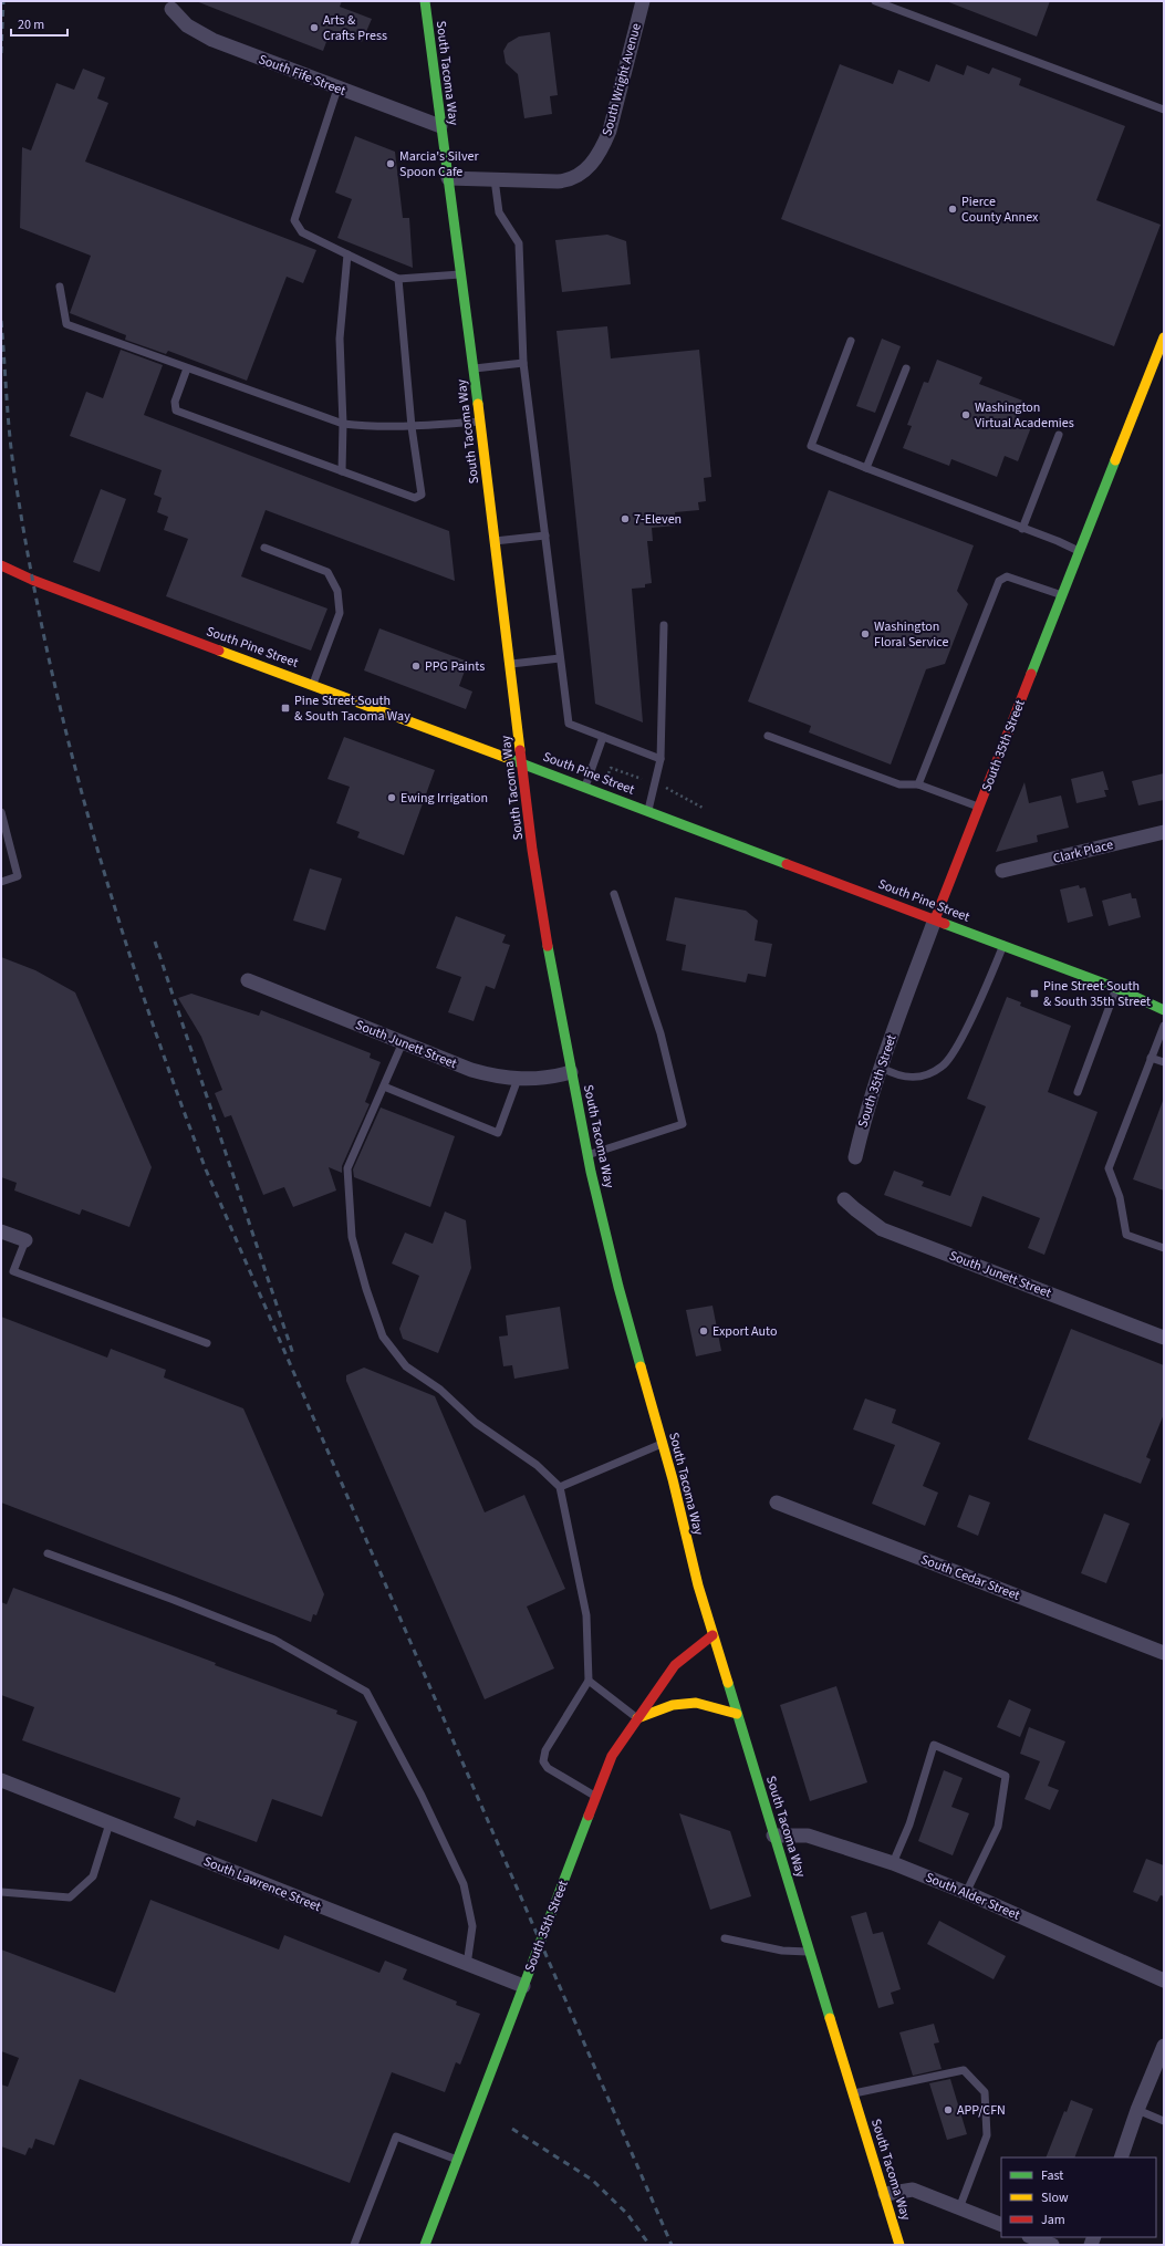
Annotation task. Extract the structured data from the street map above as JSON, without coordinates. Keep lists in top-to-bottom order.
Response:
{
  "streets": {
    "main road": ["South Tacoma Way", "South Pine Street", "South 35th Street"],
    "street": [
      "South Fife Street",
      "South Wright Avenue",
      "Clark Place",
      "South Junett Street",
      "South Cedar Street",
      "South Lawrence Street",
      "South Alder Street"
    ]
  },
  "crossings": [
    ["South Tacoma Way", "South Fife Street"],
    ["South Tacoma Way", "South Wright Avenue"],
    ["South Tacoma Way", "South Pine Street"],
    ["South Tacoma Way", "South 35th Street"],
    ["South Tacoma Way", "South Junett Street"],
    ["South Tacoma Way", "South Alder Street"],
    ["South Pine Street", "South 35th Street"],
    ["South 35th Street", "South Lawrence Street"]
  ],
  "places": {
    "other": [
      "Arts & Crafts Press",
      "Marcia's Silver Spoon Cafe",
      "Pierce County Annex",
      "Washington Virtual Academies",
      "7-Eleven",
      "Washington Floral Service",
      "PPG Paints",
      "Ewing Irrigation",
      "Export Auto",
      "APP/CFN"
    ],
    "transit": ["Pine Street South & South Tacoma Way", "Pine Street South & South 35th Street"]
  },
  "legend": ["Fast", "Slow", "Jam"],
  "scale_bar": "20 m"
}
